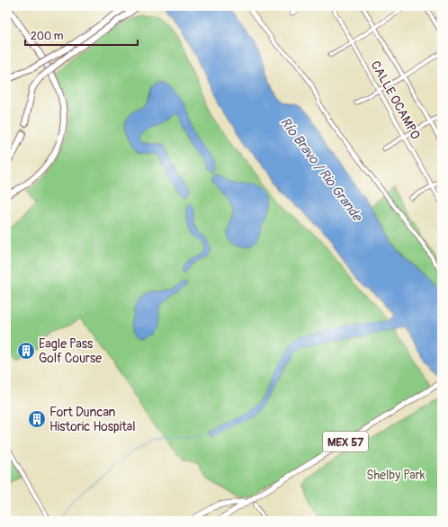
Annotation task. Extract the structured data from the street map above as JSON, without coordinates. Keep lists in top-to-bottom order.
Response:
{
  "streets": {
    "main road": ["MEX 57"],
    "street": ["CALLE OCAMPO"]
  },
  "water": ["Río Bravo / Rio Grande"],
  "parks": ["Shelby Park"],
  "places": {
    "building": ["Eagle Pass Golf Course", "Fort Duncan Historic Hospital"]
  },
  "scale_bar": "200 m"
}
